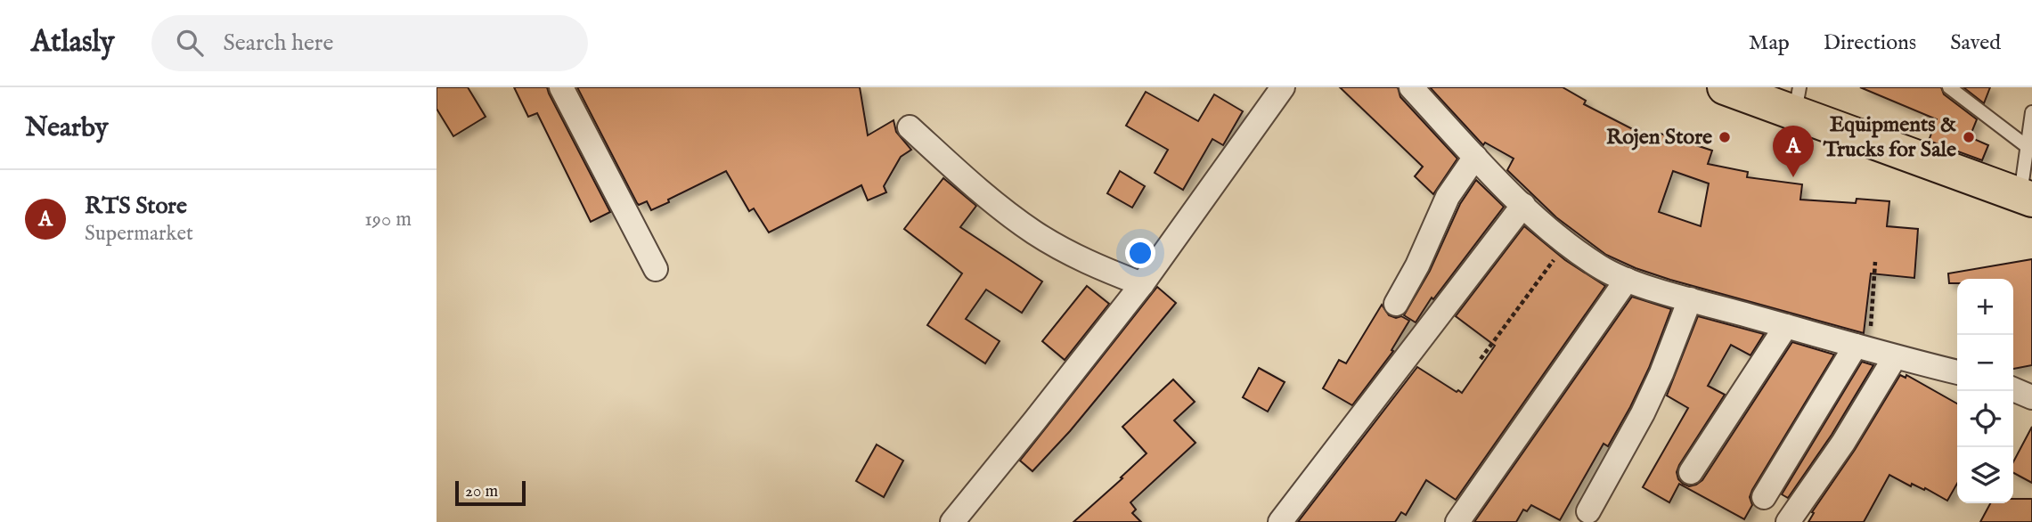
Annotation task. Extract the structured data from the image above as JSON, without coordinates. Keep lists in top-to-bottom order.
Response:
{
  "places": ["Rojen Store", "Equipments & Trucks for Sale"],
  "scale_bar": "20 m",
  "page": {
    "header": "Atlasly",
    "search": "Search here",
    "nav": ["Map", "Directions", "Saved"],
    "heading": "Nearby",
    "pins": "A",
    "list": [
      {
        "mark": "A",
        "name": "RTS Store",
        "note": "Supermarket",
        "value": "190 m"
      }
    ],
    "map_buttons": ["+", "−"],
    "scale": "20 m"
  }
}
